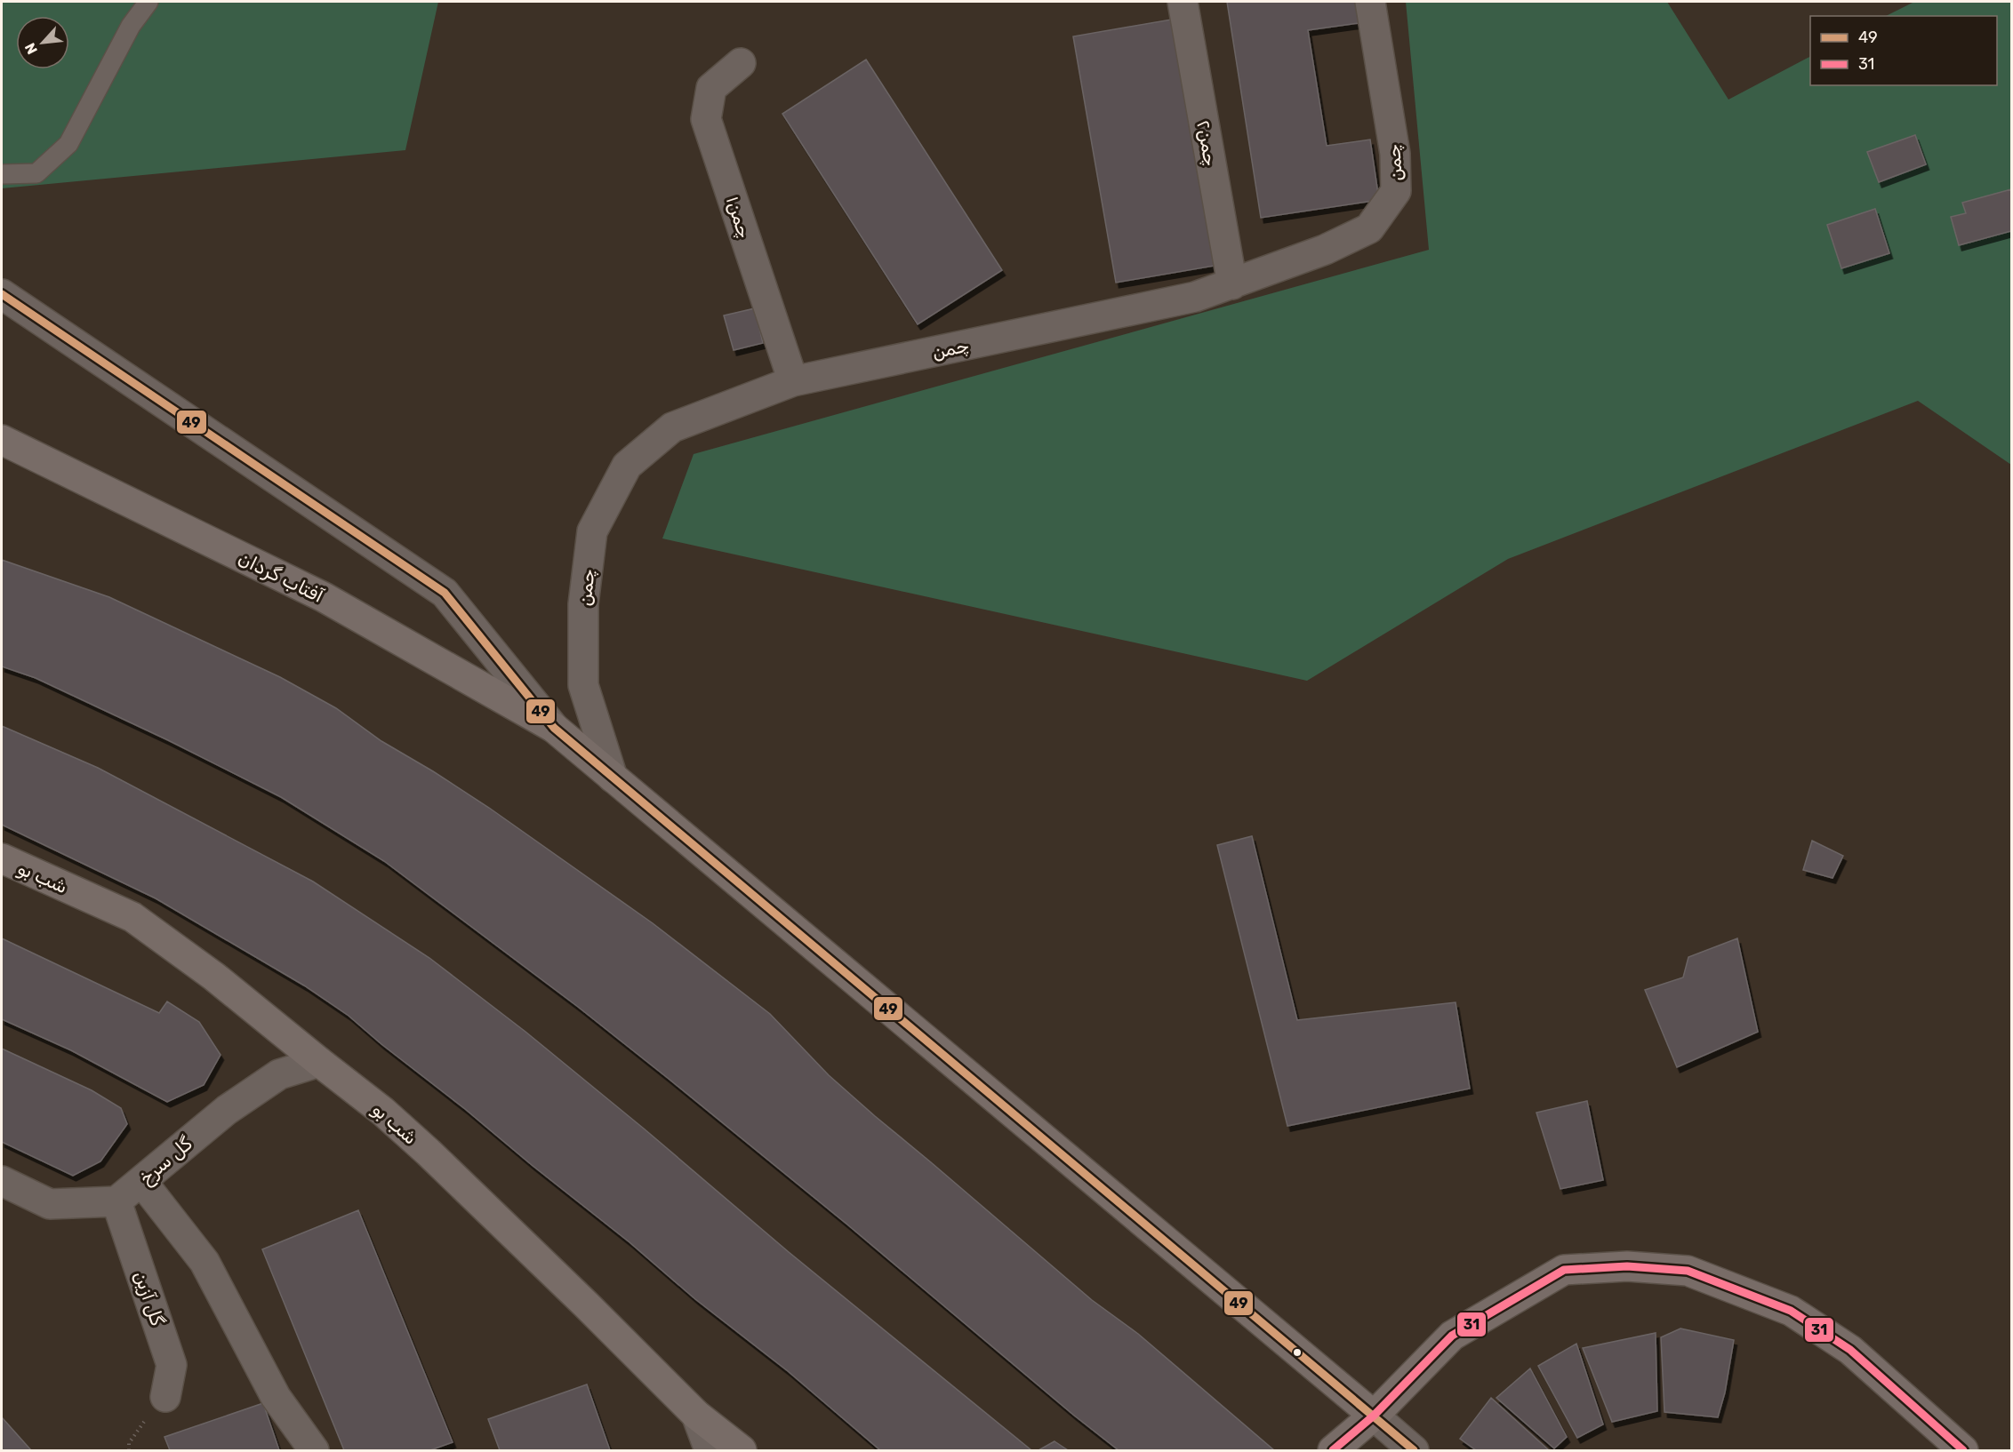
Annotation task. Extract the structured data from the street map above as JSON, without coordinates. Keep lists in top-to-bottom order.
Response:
{
  "streets": {
    "main road": ["آفتاب گردان", "شب بو"],
    "street": [
      "چمن۲",
      "چمن",
      "چمن۱",
      "گل سرخ",
      "گل آزین"
    ]
  },
  "crossings": [
    ["چمن۲", "چمن"],
    ["چمن", "چمن۱"],
    ["چمن", "آفتاب گردان"],
    ["شب بو", "گل سرخ"],
    ["گل سرخ", "گل آزین"]
  ],
  "lines": ["transit line 49", "transit line 31"],
  "legend": ["49", "31"],
  "north": "bottom left"
}
